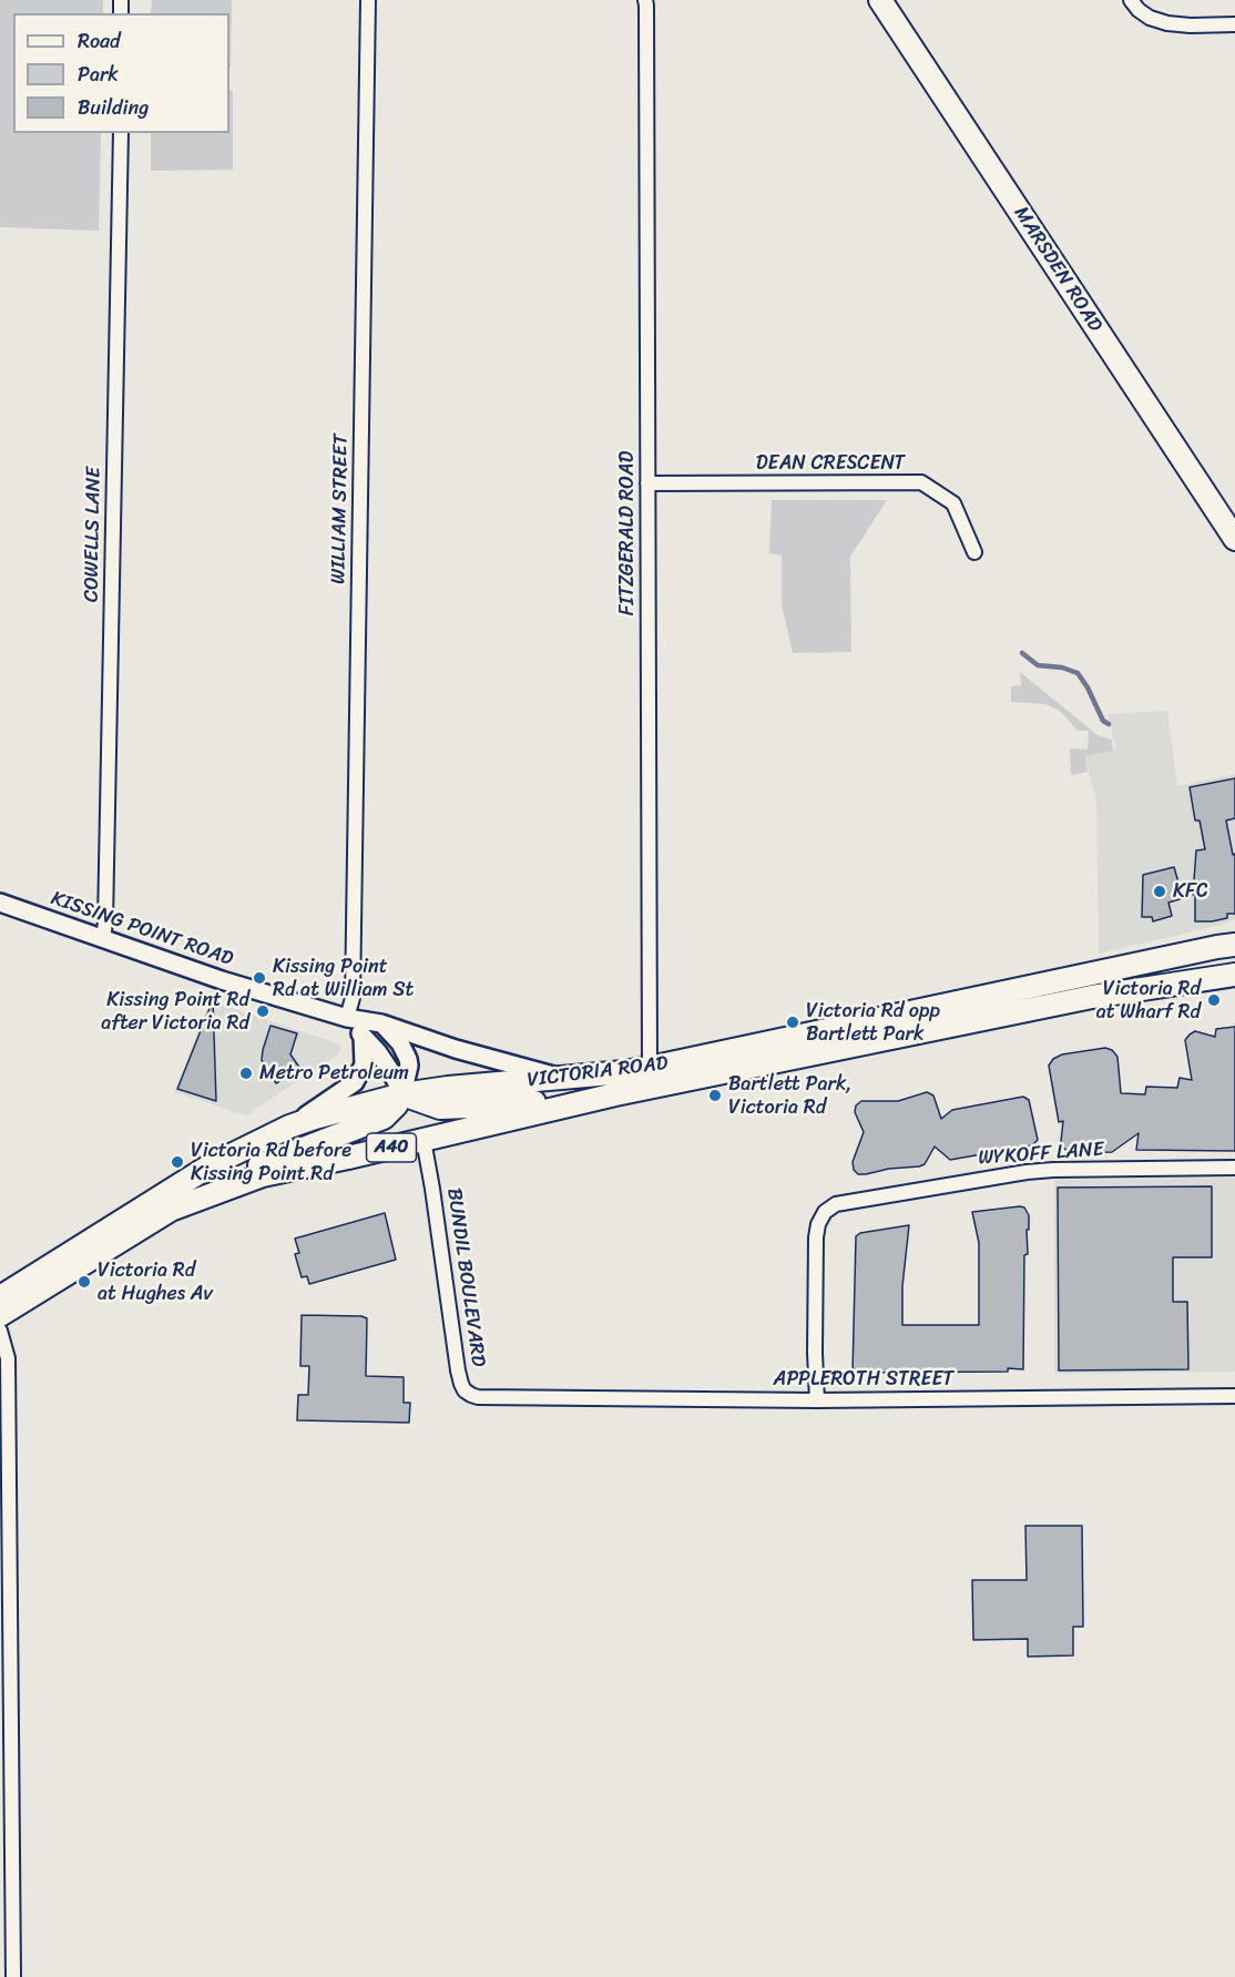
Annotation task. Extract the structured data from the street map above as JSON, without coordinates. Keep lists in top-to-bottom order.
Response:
{
  "streets": {
    "main road": ["MARSDEN ROAD", "VICTORIA ROAD", "A40"],
    "street": [
      "DEAN CRESCENT",
      "WILLIAM STREET",
      "FITZGERALD ROAD",
      "COWELLS LANE",
      "KISSING POINT ROAD",
      "WYKOFF LANE",
      "BUNDIL BOULEVARD",
      "APPLEROTH STREET"
    ]
  },
  "crossings": [
    ["DEAN CRESCENT", "FITZGERALD ROAD"],
    ["WILLIAM STREET", "KISSING POINT ROAD"],
    ["FITZGERALD ROAD", "VICTORIA ROAD"],
    ["COWELLS LANE", "KISSING POINT ROAD"],
    ["KISSING POINT ROAD", "VICTORIA ROAD"],
    ["VICTORIA ROAD", "BUNDIL BOULEVARD"],
    ["WYKOFF LANE", "APPLEROTH STREET"],
    ["BUNDIL BOULEVARD", "APPLEROTH STREET"]
  ],
  "places": [
    "KFC",
    "Kissing Point Rd at William St",
    "Victoria Rd at Wharf Rd",
    "Kissing Point Rd after Victoria Rd",
    "Victoria Rd opp Bartlett Park",
    "Metro Petroleum",
    "Bartlett Park, Victoria Rd",
    "Victoria Rd before Kissing Point Rd",
    "Victoria Rd at Hughes Av"
  ],
  "legend": ["Road", "Park", "Building"]
}
